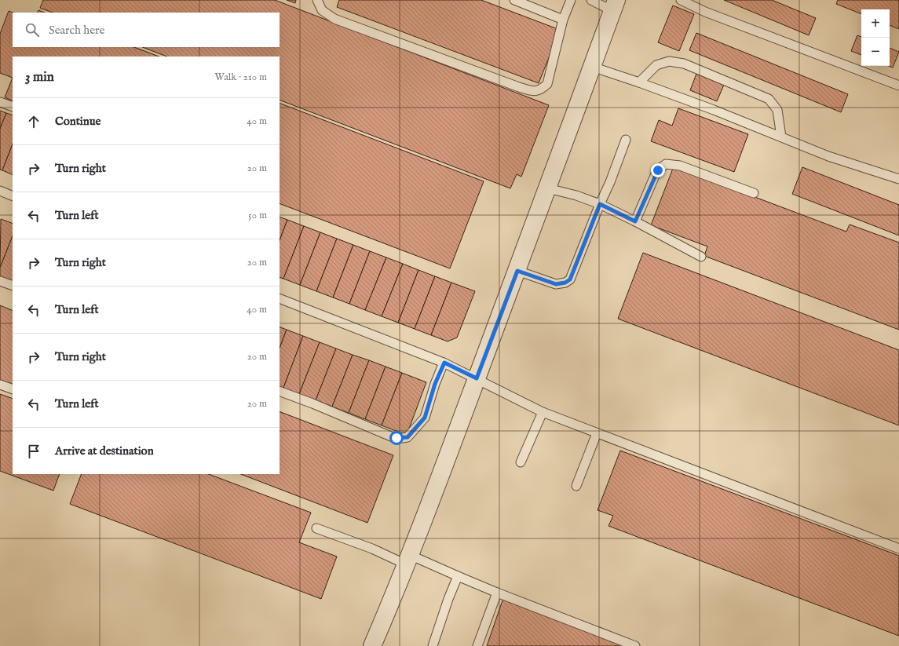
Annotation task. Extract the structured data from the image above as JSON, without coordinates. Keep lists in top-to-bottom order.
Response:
{
  "page": {
    "map_buttons": ["+", "−"],
    "search": "Search here",
    "heading": ["3 min", "Walk · 210 m"],
    "list": [
      ["Continue", "40 m"],
      ["Turn right", "20 m"],
      ["Turn left", "50 m"],
      ["Turn right", "20 m"],
      ["Turn left", "40 m"],
      ["Turn right", "20 m"],
      ["Turn left", "20 m"],
      "Arrive at destination"
    ]
  }
}
